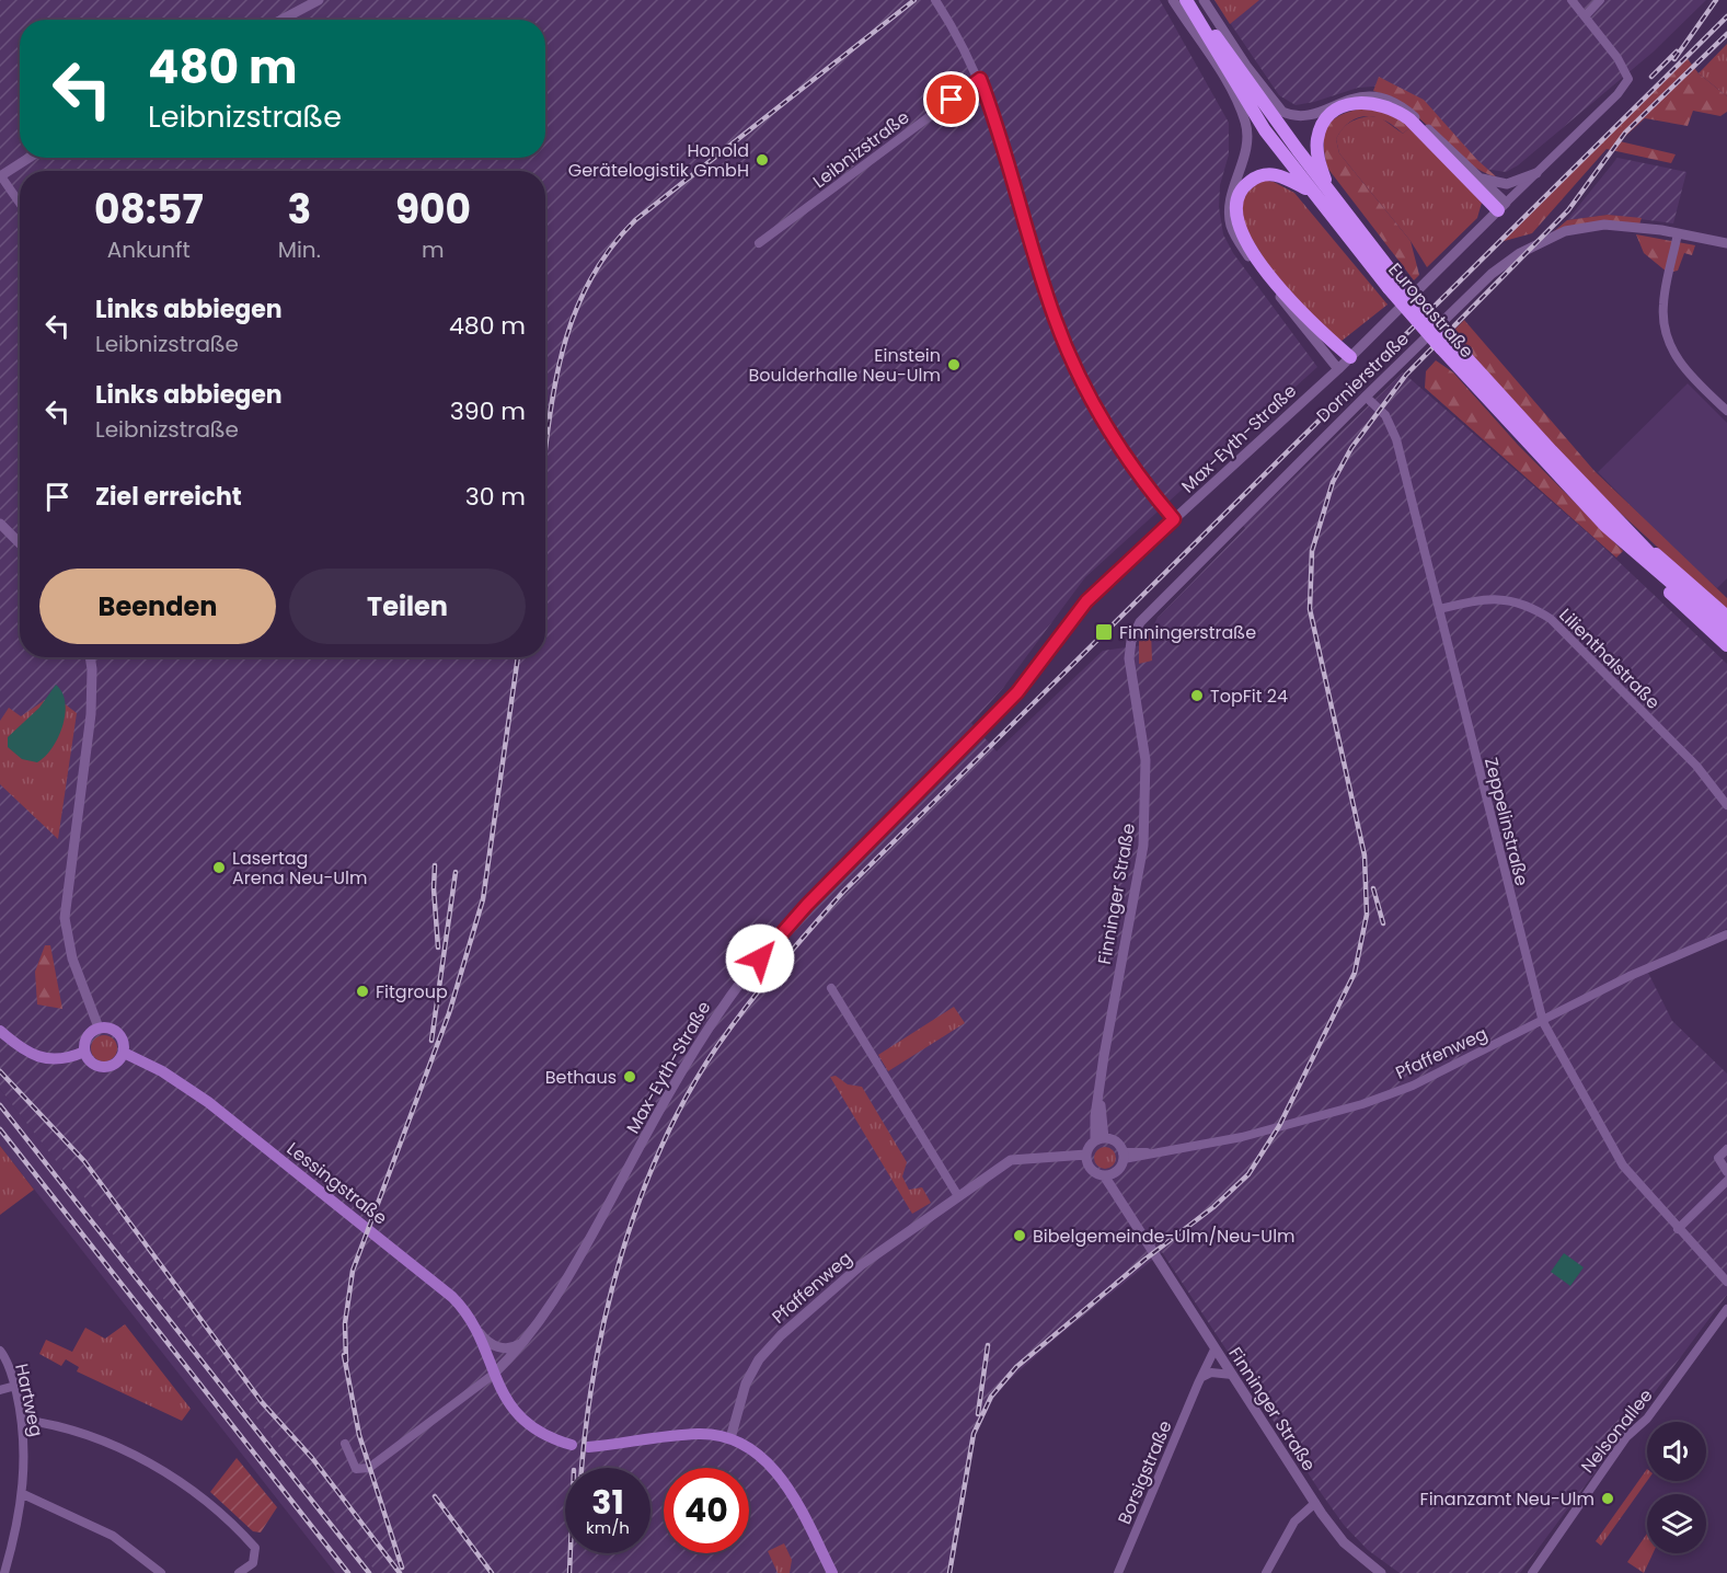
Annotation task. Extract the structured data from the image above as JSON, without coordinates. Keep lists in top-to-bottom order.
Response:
{
  "streets": {
    "highway": ["Europastraße"],
    "main road": ["Lessingstraße"],
    "street": [
      "Leibnizstraße",
      "Dornierstraße",
      "Max-Eyth-Straße",
      "Lilienthalstraße",
      "Zeppelinstraße",
      "Finninger Straße",
      "Pfaffenweg",
      "Hartweg",
      "Nelsonallee",
      "Borsigstraße"
    ]
  },
  "crossings": [
    ["Dornierstraße", "Zeppelinstraße"],
    ["Dornierstraße", "Finninger Straße"],
    ["Max-Eyth-Straße", "Lessingstraße"],
    ["Lilienthalstraße", "Zeppelinstraße"],
    ["Zeppelinstraße", "Pfaffenweg"],
    ["Finninger Straße", "Pfaffenweg"],
    ["Finninger Straße", "Borsigstraße"]
  ],
  "places": {
    "other": [
      "Honold Gerätelogistik GmbH",
      "Einstein Boulderhalle Neu-Ulm",
      "TopFit 24",
      "Lasertag Arena Neu-Ulm",
      "Fitgroup",
      "Bethaus",
      "Bibelgemeinde-Ulm/Neu-Ulm",
      "Finanzamt Neu-Ulm"
    ],
    "transit": ["Finningerstraße"]
  },
  "page": {
    "turn": ["480 m", "Leibnizstraße"],
    "eta": [
      "08:57",
      "Ankunft",
      "3",
      "Min.",
      "900",
      "m"
    ],
    "list": [
      {
        "name": "Links abbiegen",
        "note": "Leibnizstraße",
        "value": "480 m"
      },
      {
        "name": "Links abbiegen",
        "note": "Leibnizstraße",
        "value": "390 m"
      },
      {
        "name": "Ziel erreicht",
        "value": "30 m"
      }
    ],
    "buttons": ["Beenden", "Teilen"],
    "speed": "31 km/h",
    "limit": "40"
  }
}
